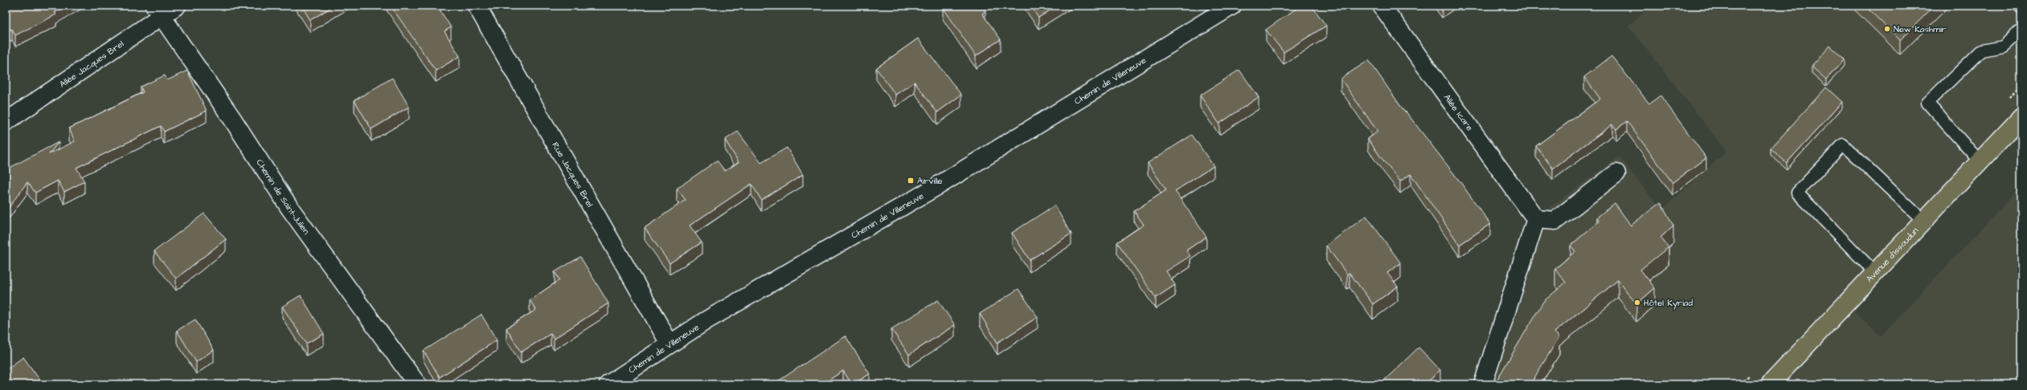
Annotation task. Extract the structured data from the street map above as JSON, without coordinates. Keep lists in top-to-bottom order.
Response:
{
  "streets": {
    "main road": ["Avenue d'Issoudun"],
    "street": [
      "Allée Jacques Brel",
      "Chemin de Villeneuve",
      "Allée Icare",
      "Rue Jacques Brel",
      "Chemin de Saint-Julien"
    ]
  },
  "crossings": [
    ["Allée Jacques Brel", "Chemin de Saint-Julien"],
    ["Chemin de Villeneuve", "Rue Jacques Brel"]
  ],
  "places": {
    "other": ["New Kashmir", "Hôtel Kyriad"],
    "transit": ["Airville"]
  }
}
